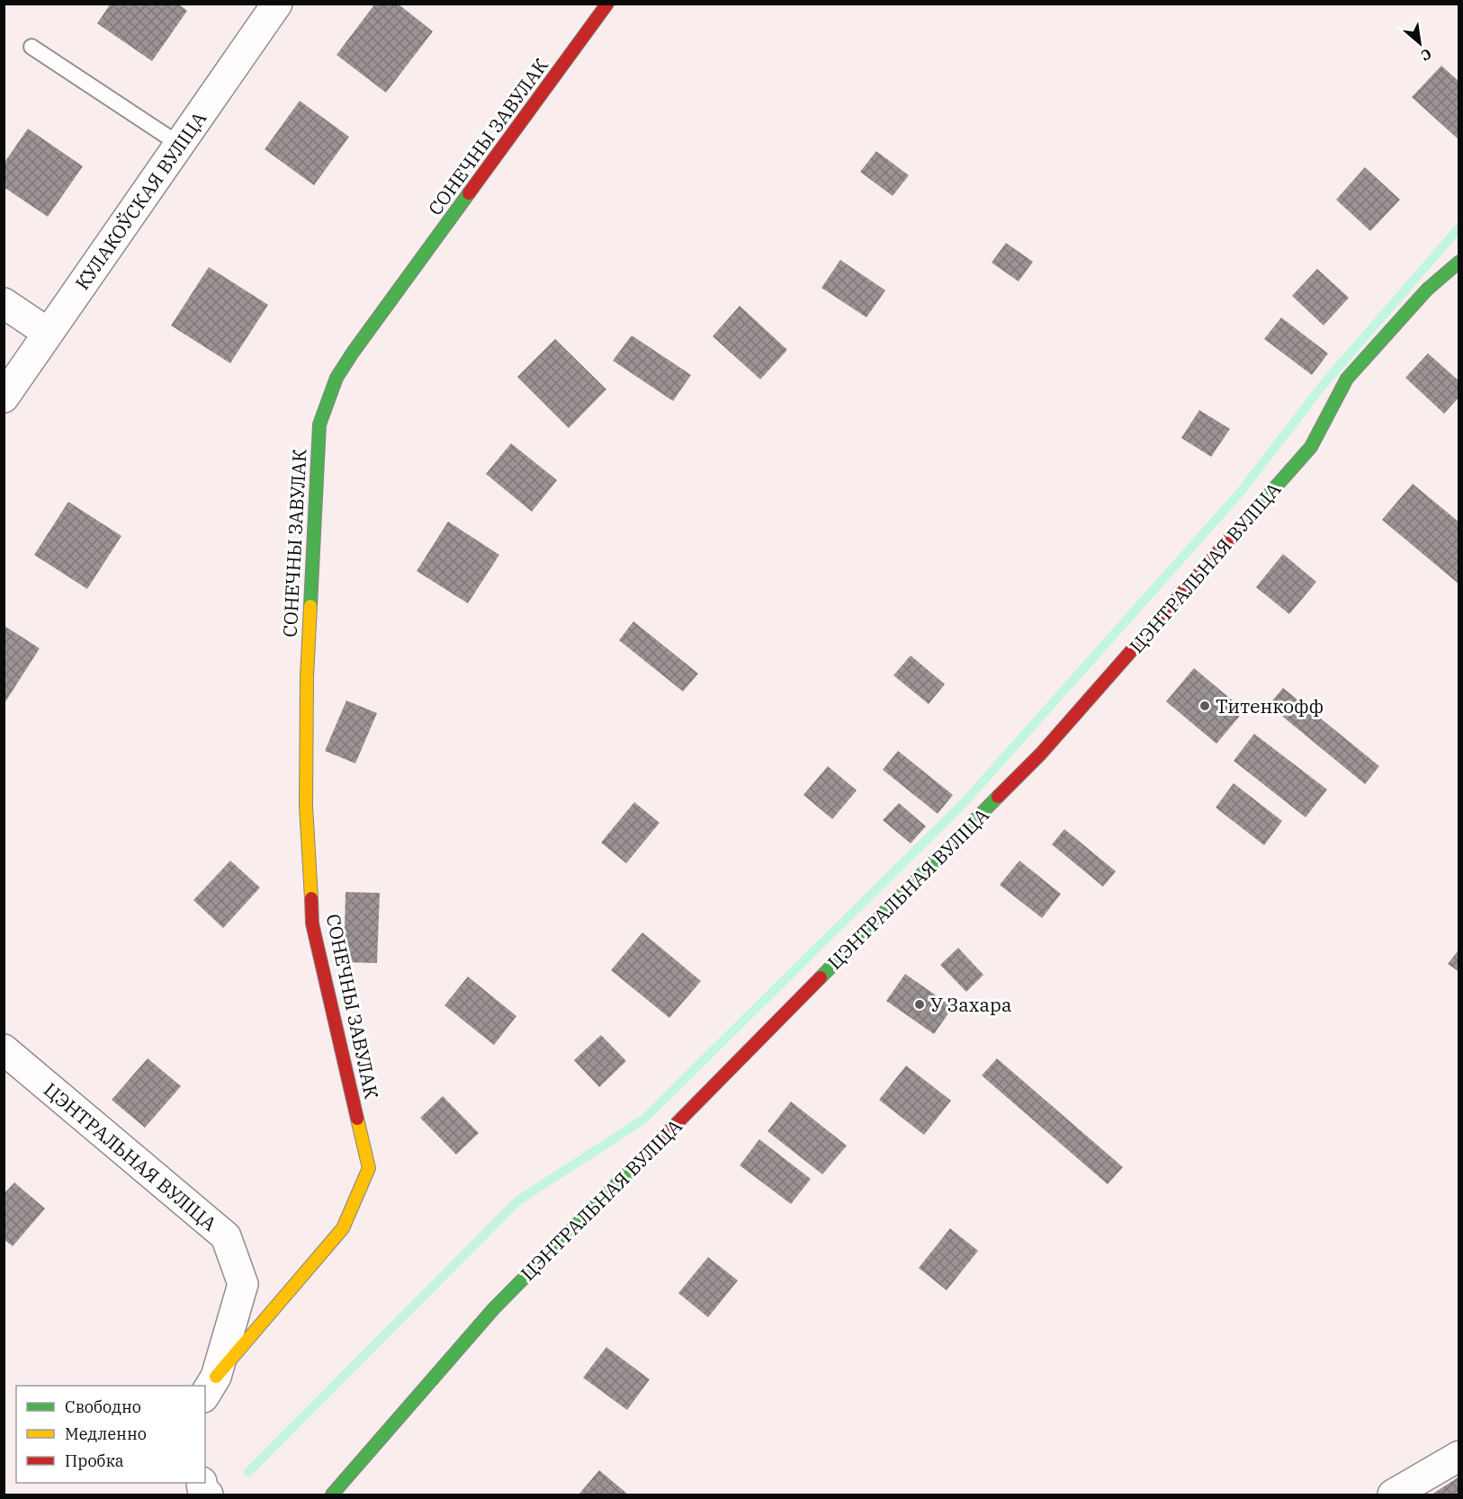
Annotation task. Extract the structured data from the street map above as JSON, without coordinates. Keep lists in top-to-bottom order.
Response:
{
  "streets": {
    "street": ["СОНЕЧНЫ ЗАВУЛАК", "КУЛАКОЎСКАЯ ВУЛІЦА", "ЦЭНТРАЛЬНАЯ ВУЛІЦА"]
  },
  "crossings": [
    ["СОНЕЧНЫ ЗАВУЛАК", "ЦЭНТРАЛЬНАЯ ВУЛІЦА"]
  ],
  "places": ["Титенкофф", "У Захара"],
  "legend": ["Свободно", "Медленно", "Пробка"],
  "north": "bottom right"
}
